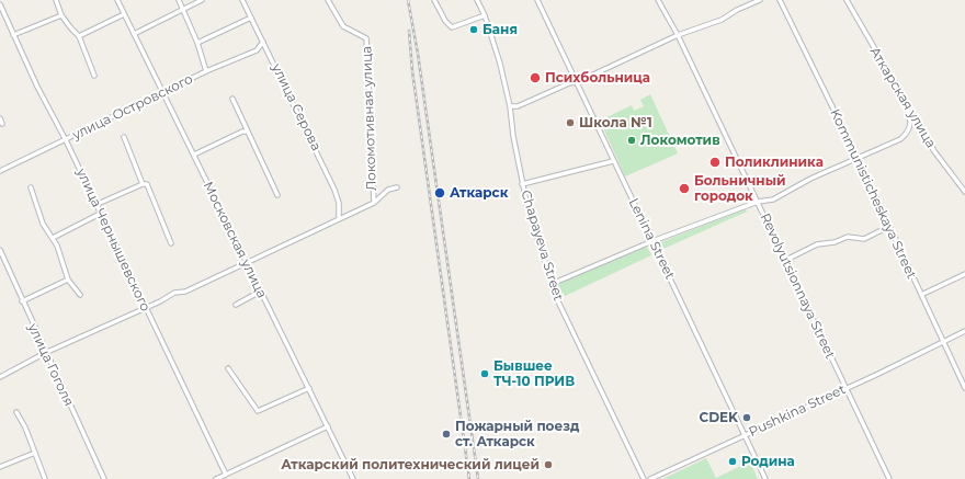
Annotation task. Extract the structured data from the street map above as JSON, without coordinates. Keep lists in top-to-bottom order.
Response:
{
  "streets": {
    "street": [
      "Аткарская улица",
      "улица Островского",
      "улица Серова",
      "Локомотивная улица",
      "Kommunisticheskaya Street",
      "Lenina Street",
      "улица Чернышевского",
      "Московская улица",
      "Chapayeva Street",
      "Revolyutsionnaya Street",
      "улица Гоголя",
      "Pushkina Street"
    ]
  },
  "crossings": [
    ["улица Островского", "улица Серова"],
    ["улица Островского", "улица Чернышевского"],
    ["улица Островского", "Московская улица"],
    ["Kommunisticheskaya Street", "Pushkina Street"],
    ["Lenina Street", "Pushkina Street"],
    ["Revolyutsionnaya Street", "Pushkina Street"]
  ],
  "places": [
    "Баня",
    "Психбольница",
    "Школа №1",
    "Локомотив",
    "Поликлиника",
    "Больничный городок",
    "Аткарск",
    "Бывшее ТЧ-10 ПРИВ",
    "CDEK",
    "Пожарный поезд ст. Аткарск",
    "Родина",
    "Аткарский политехнический лицей"
  ]
}
